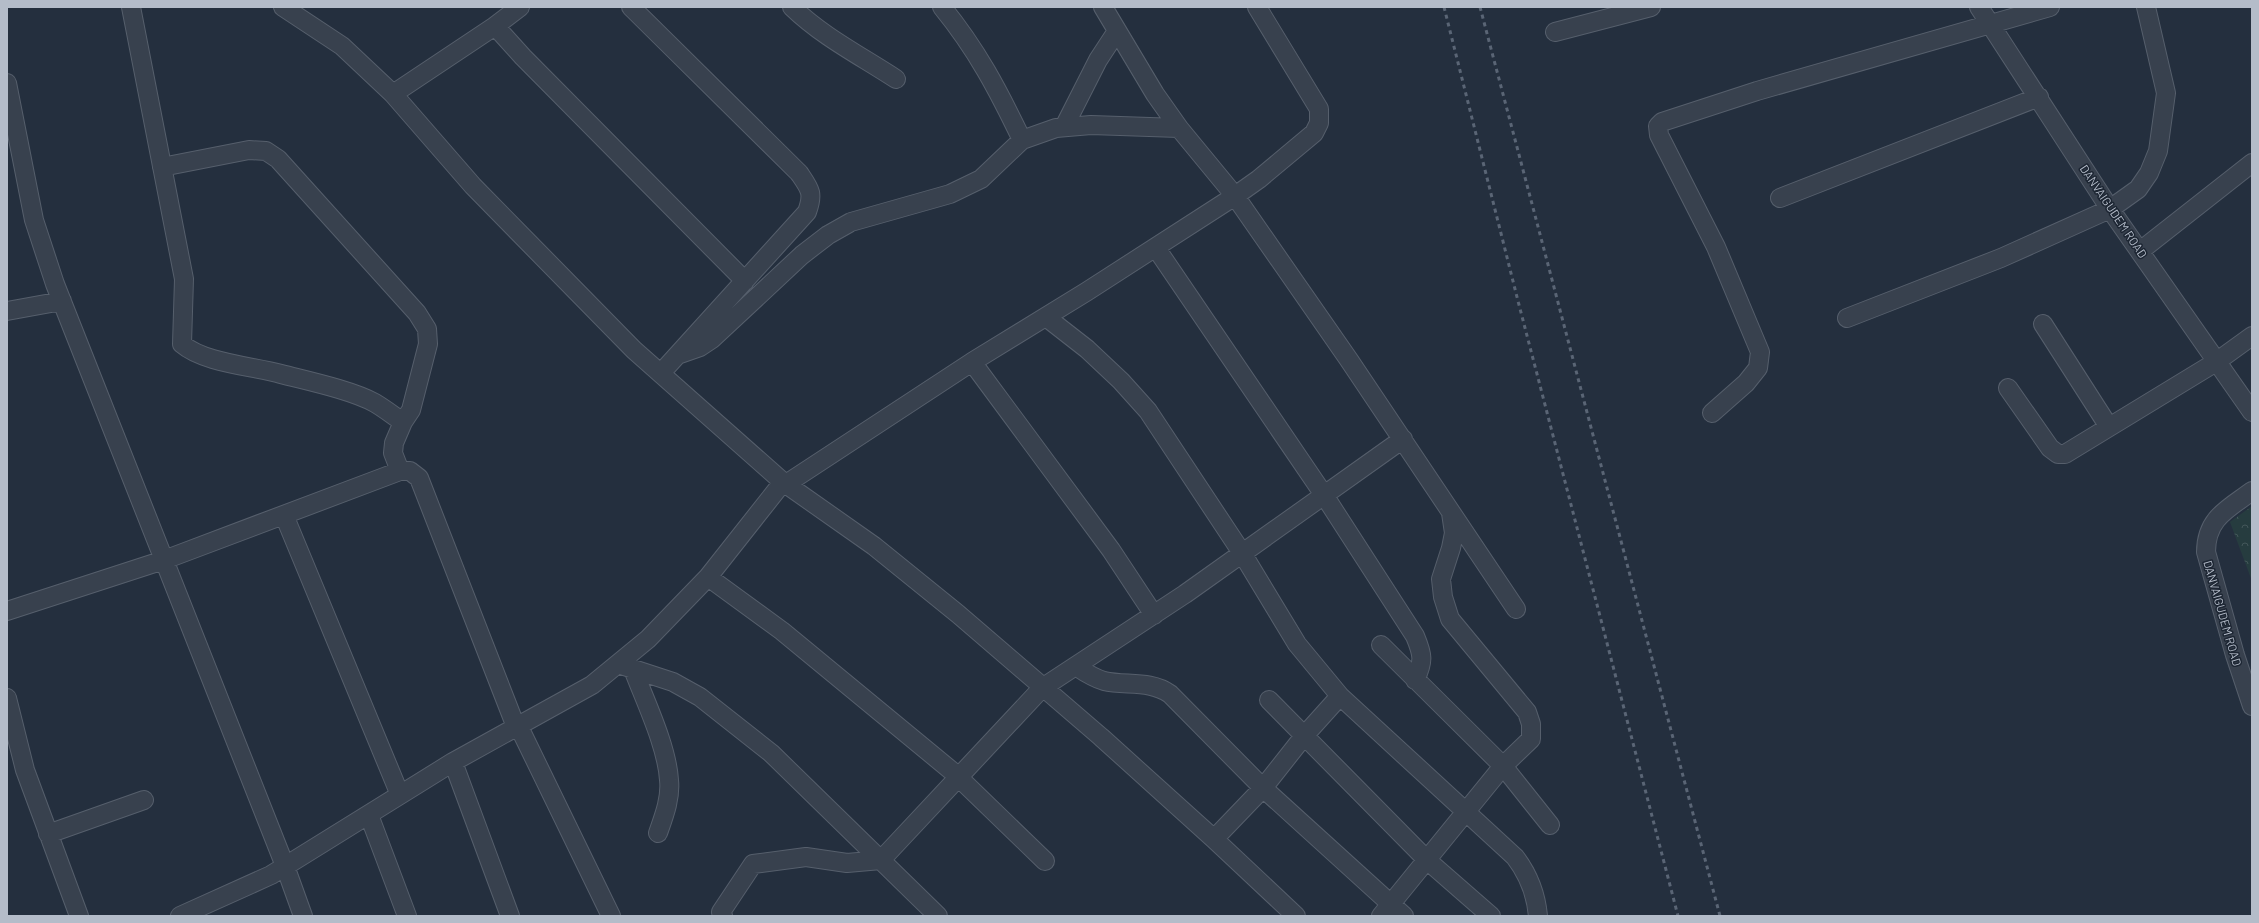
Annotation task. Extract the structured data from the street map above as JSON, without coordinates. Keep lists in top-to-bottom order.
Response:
{
  "streets": {
    "street": ["DANVAIGUDEM ROAD"]
  }
}
